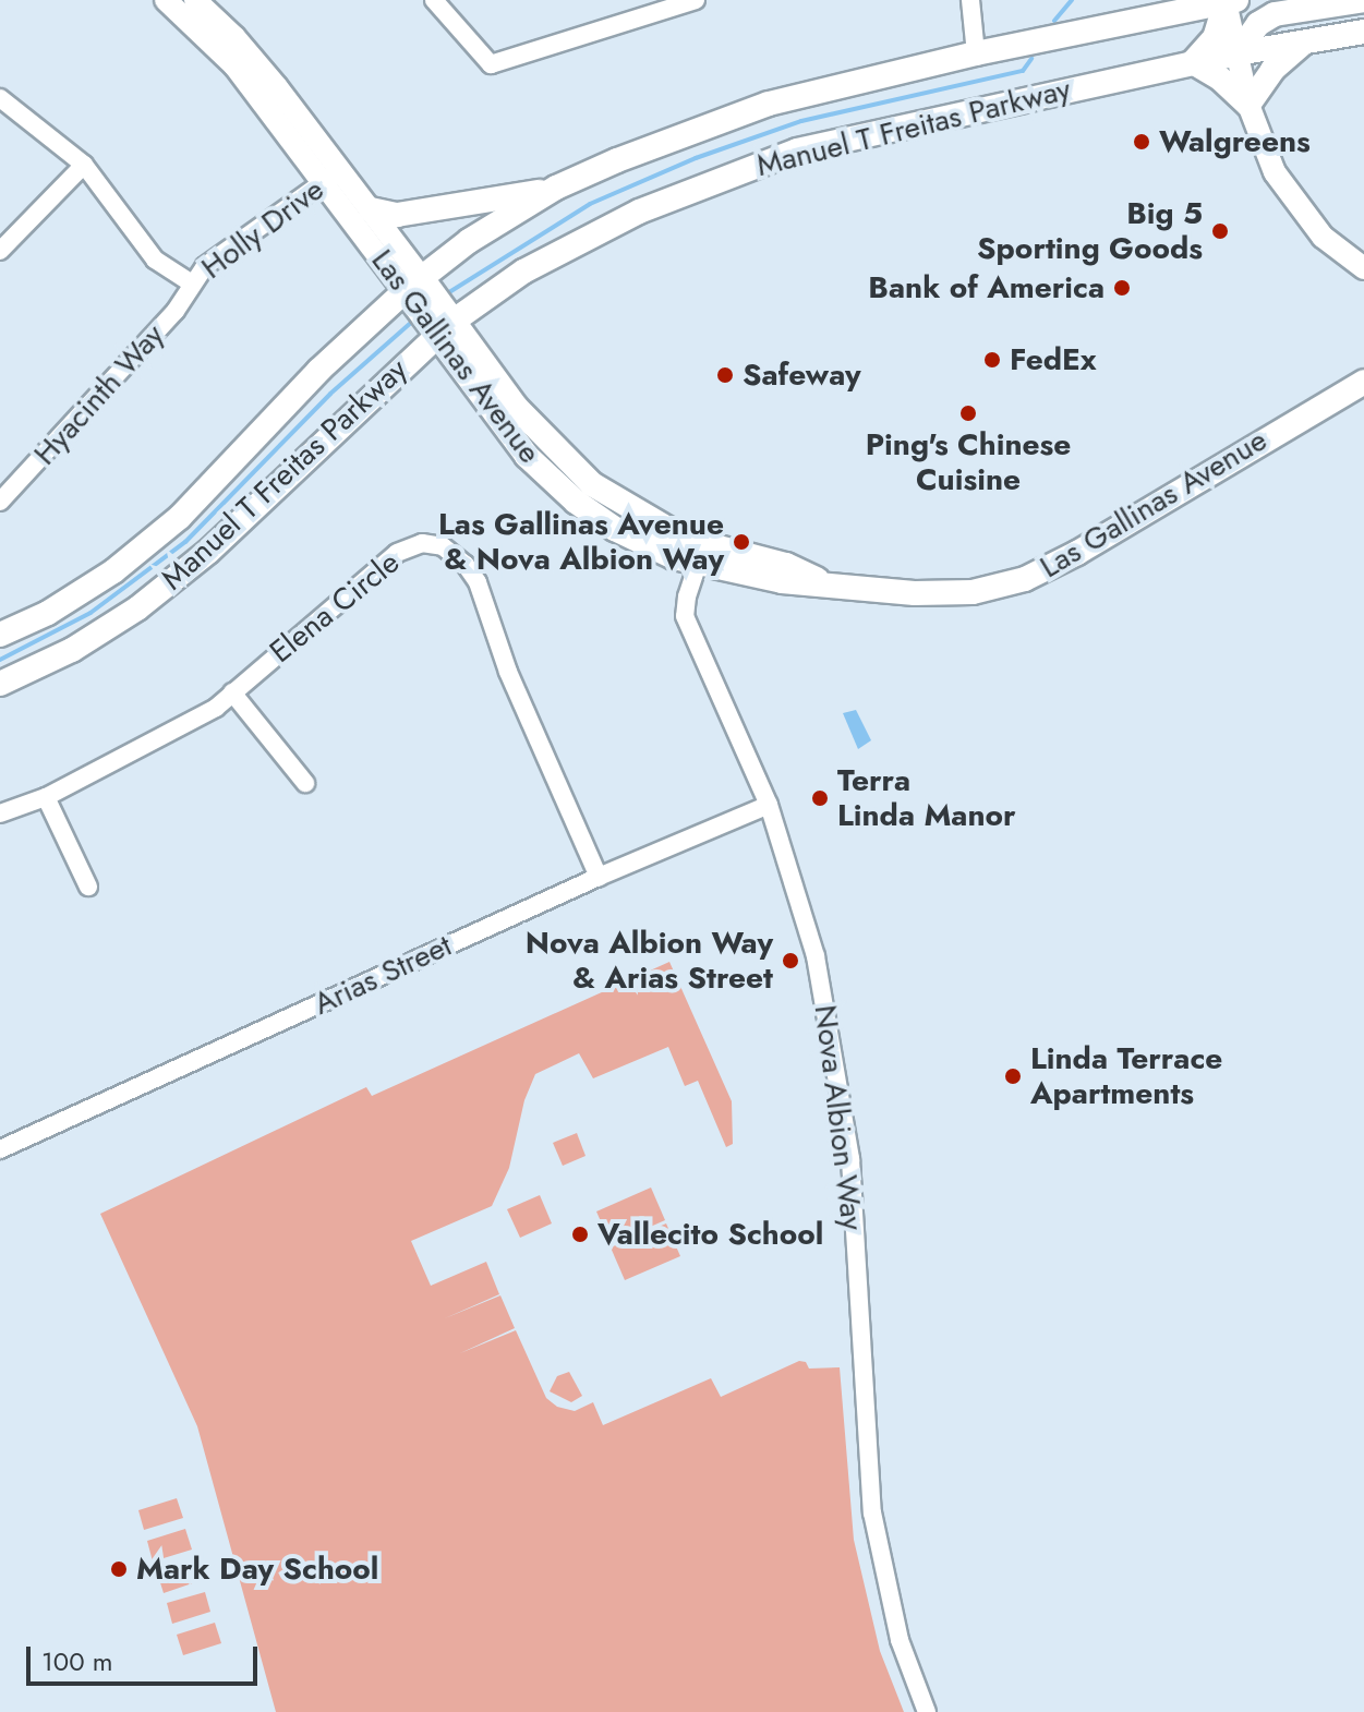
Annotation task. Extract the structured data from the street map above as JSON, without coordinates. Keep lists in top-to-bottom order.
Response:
{
  "streets": {
    "main road": ["Manuel T Freitas Parkway", "Las Gallinas Avenue"],
    "street": [
      "Holly Drive",
      "Hyacinth Way",
      "Elena Circle",
      "Arias Street",
      "Nova Albion Way"
    ]
  },
  "crossings": [
    ["Manuel T Freitas Parkway", "Las Gallinas Avenue"],
    ["Holly Drive", "Las Gallinas Avenue"],
    ["Holly Drive", "Hyacinth Way"],
    ["Las Gallinas Avenue", "Nova Albion Way"],
    ["Elena Circle", "Arias Street"],
    ["Arias Street", "Nova Albion Way"]
  ],
  "places": [
    "Walgreens",
    "Big 5 Sporting Goods",
    "Bank of America",
    "FedEx",
    "Safeway",
    "Ping's Chinese Cuisine",
    "Las Gallinas Avenue & Nova Albion Way",
    "Terra Linda Manor",
    "Nova Albion Way & Arias Street",
    "Linda Terrace Apartments",
    "Vallecito School",
    "Mark Day School"
  ],
  "scale_bar": "100 m"
}
